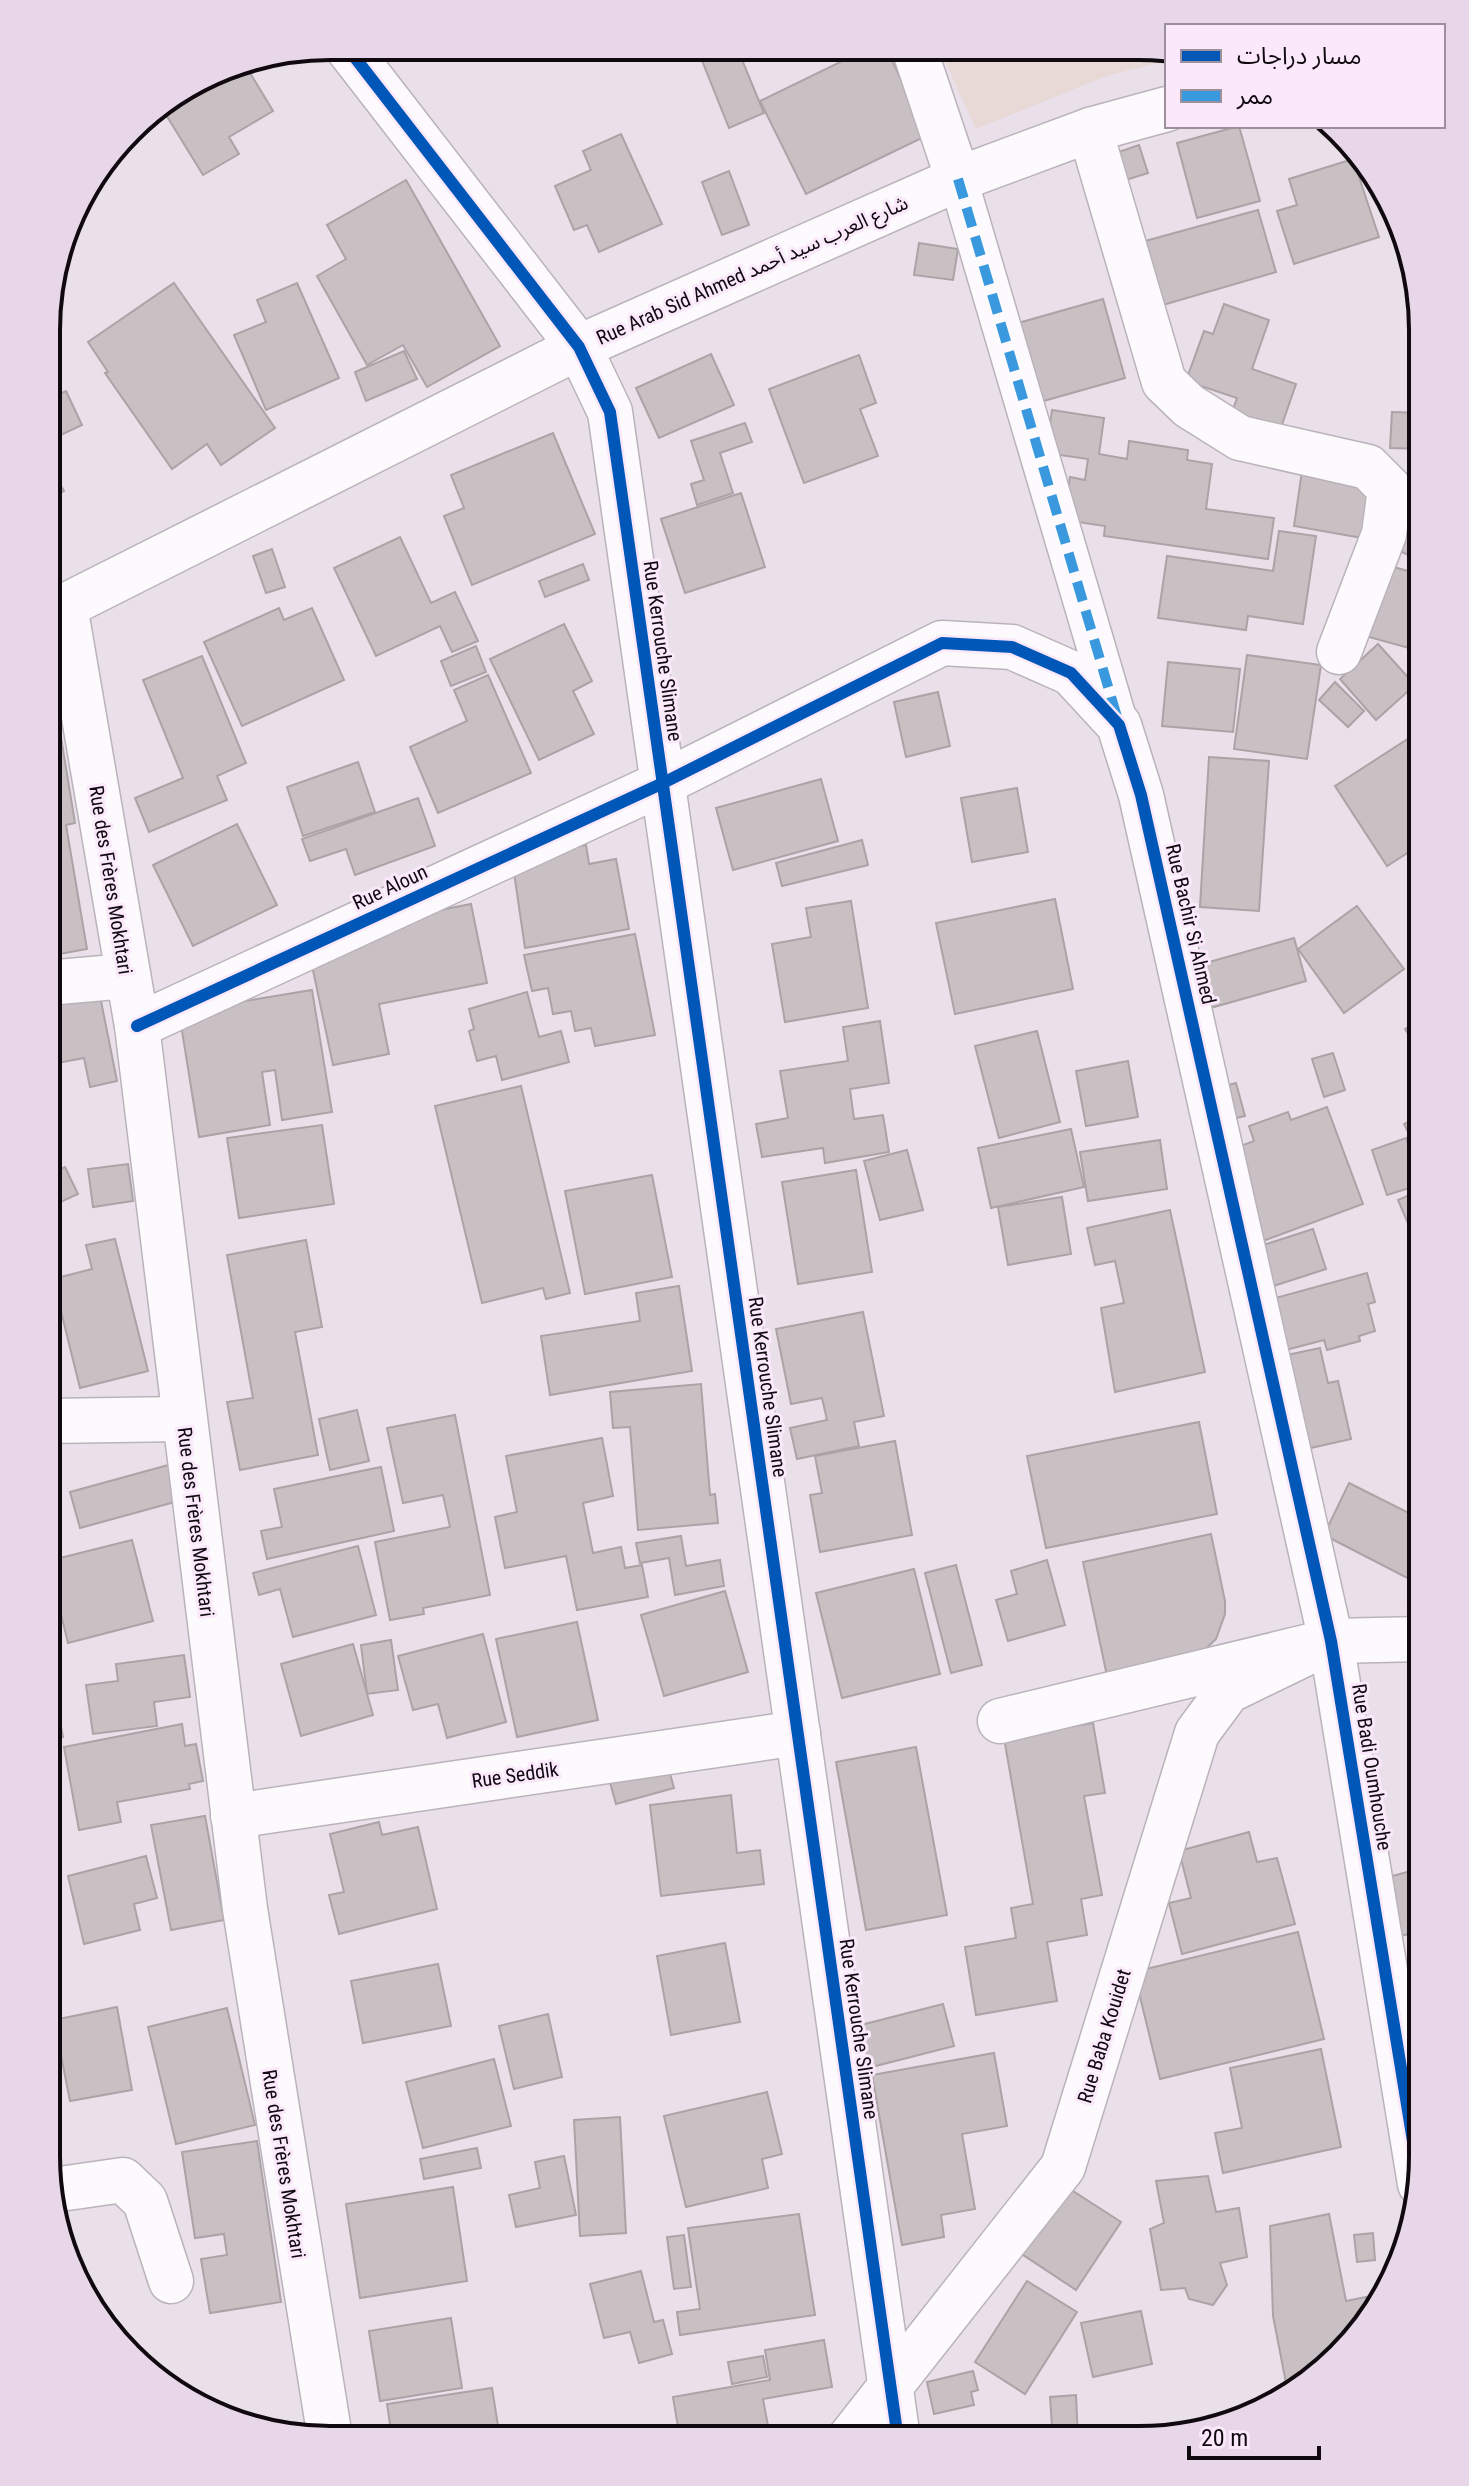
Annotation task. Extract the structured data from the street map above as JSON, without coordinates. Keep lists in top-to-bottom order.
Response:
{
  "streets": {
    "street": [
      "Rue Arab Sid Ahmed شارع العرب سيد أحمد",
      "Rue Kerrouche Slimane",
      "Rue des Frères Mokhtari",
      "Rue Aloun",
      "Rue Bachir Si Ahmed",
      "Rue Badi Oumhouche",
      "Rue Seddik",
      "Rue Baba Kouidet"
    ]
  },
  "crossings": [
    ["Rue Arab Sid Ahmed شارع العرب سيد أحمد", "Rue Kerrouche Slimane"],
    ["Rue Kerrouche Slimane", "Rue Aloun"],
    ["Rue Kerrouche Slimane", "Rue Bachir Si Ahmed"],
    ["Rue Kerrouche Slimane", "Rue Seddik"],
    ["Rue Kerrouche Slimane", "Rue Baba Kouidet"],
    ["Rue des Frères Mokhtari", "Rue Aloun"],
    ["Rue des Frères Mokhtari", "Rue Seddik"],
    ["Rue Aloun", "Rue Bachir Si Ahmed"],
    ["Rue Bachir Si Ahmed", "Rue Badi Oumhouche"],
    ["Rue Bachir Si Ahmed", "Rue Baba Kouidet"],
    ["Rue Badi Oumhouche", "Rue Baba Kouidet"]
  ],
  "legend": ["مسار دراجات", "ممر"],
  "scale_bar": "20 m"
}
